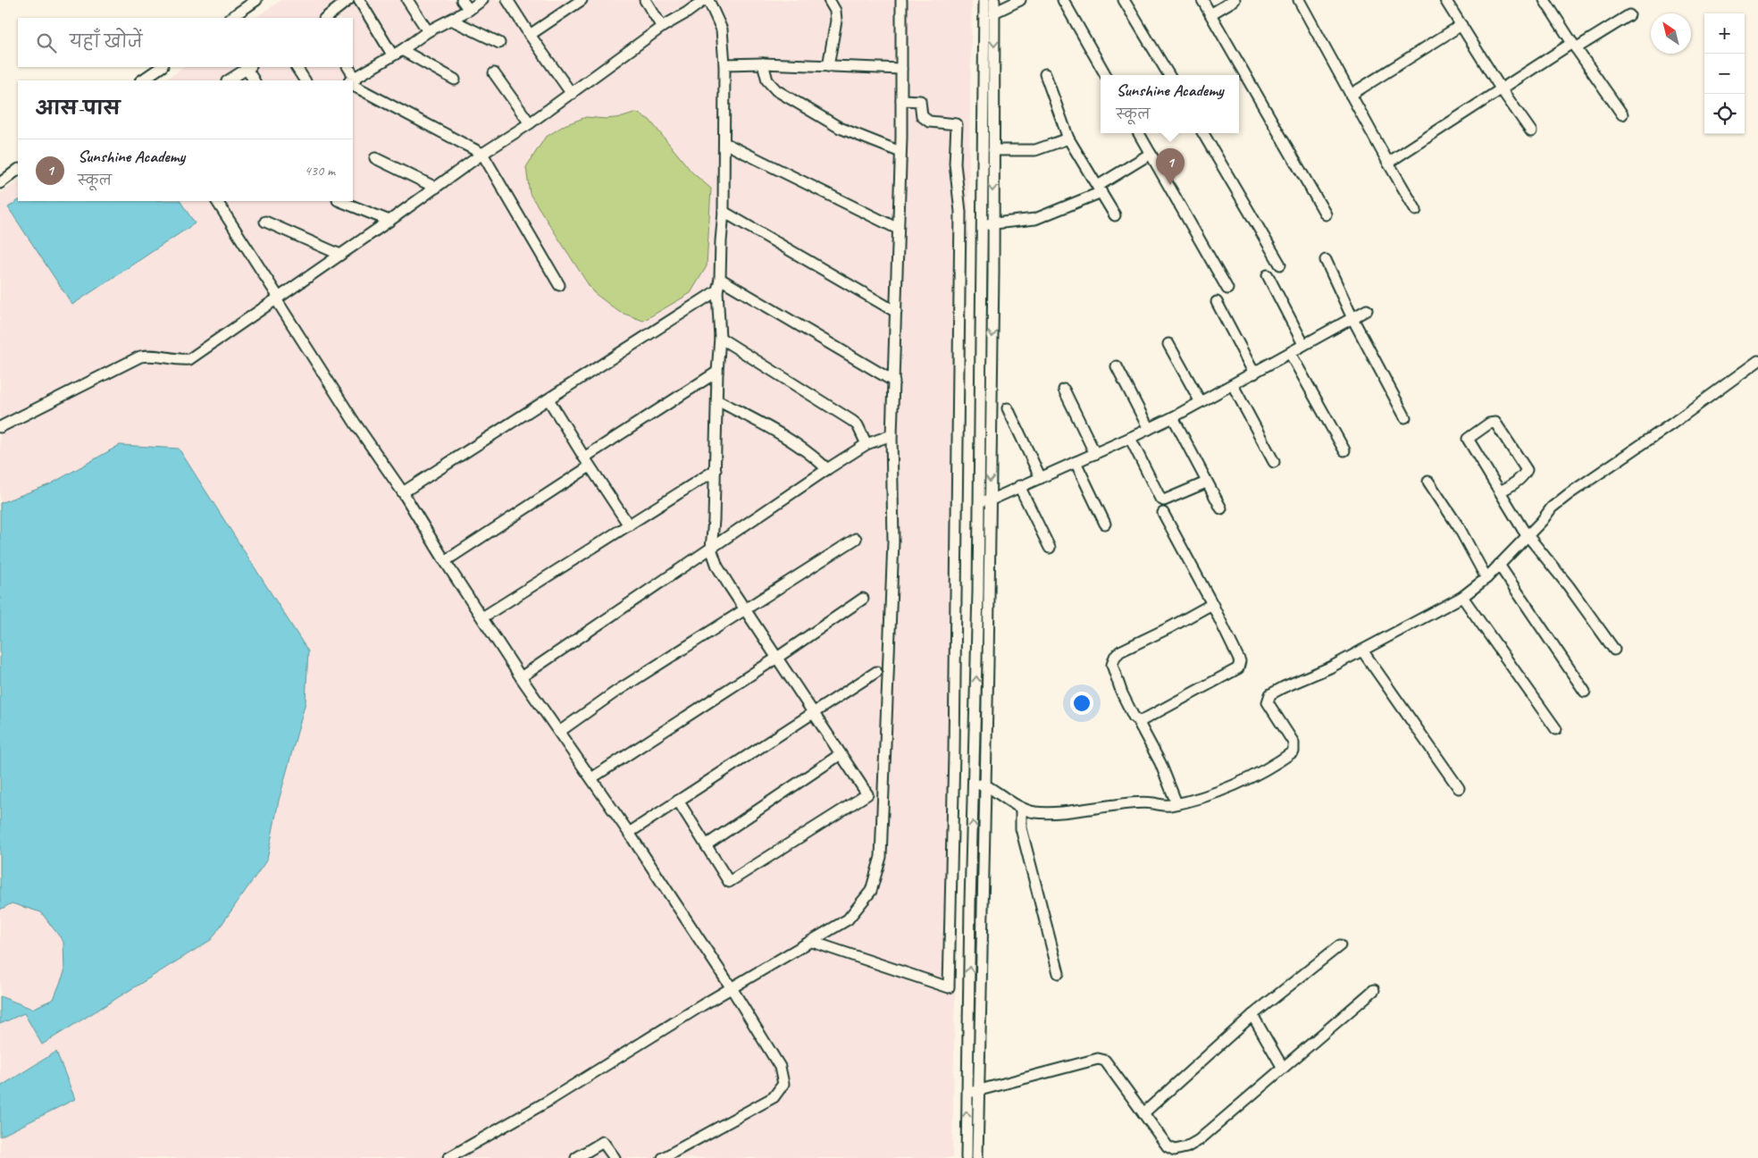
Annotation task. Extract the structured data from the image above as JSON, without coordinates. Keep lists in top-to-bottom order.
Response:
{
  "north": "top left",
  "page": {
    "map_buttons": ["+", "−"],
    "search": "यहाँ खोजें",
    "popup": ["Sunshine Academy", "स्कूल"],
    "heading": "आस-पास",
    "list": [
      {
        "mark": "1",
        "name": "Sunshine Academy",
        "note": "स्कूल",
        "value": "430 m"
      }
    ],
    "pins": "1"
  }
}
